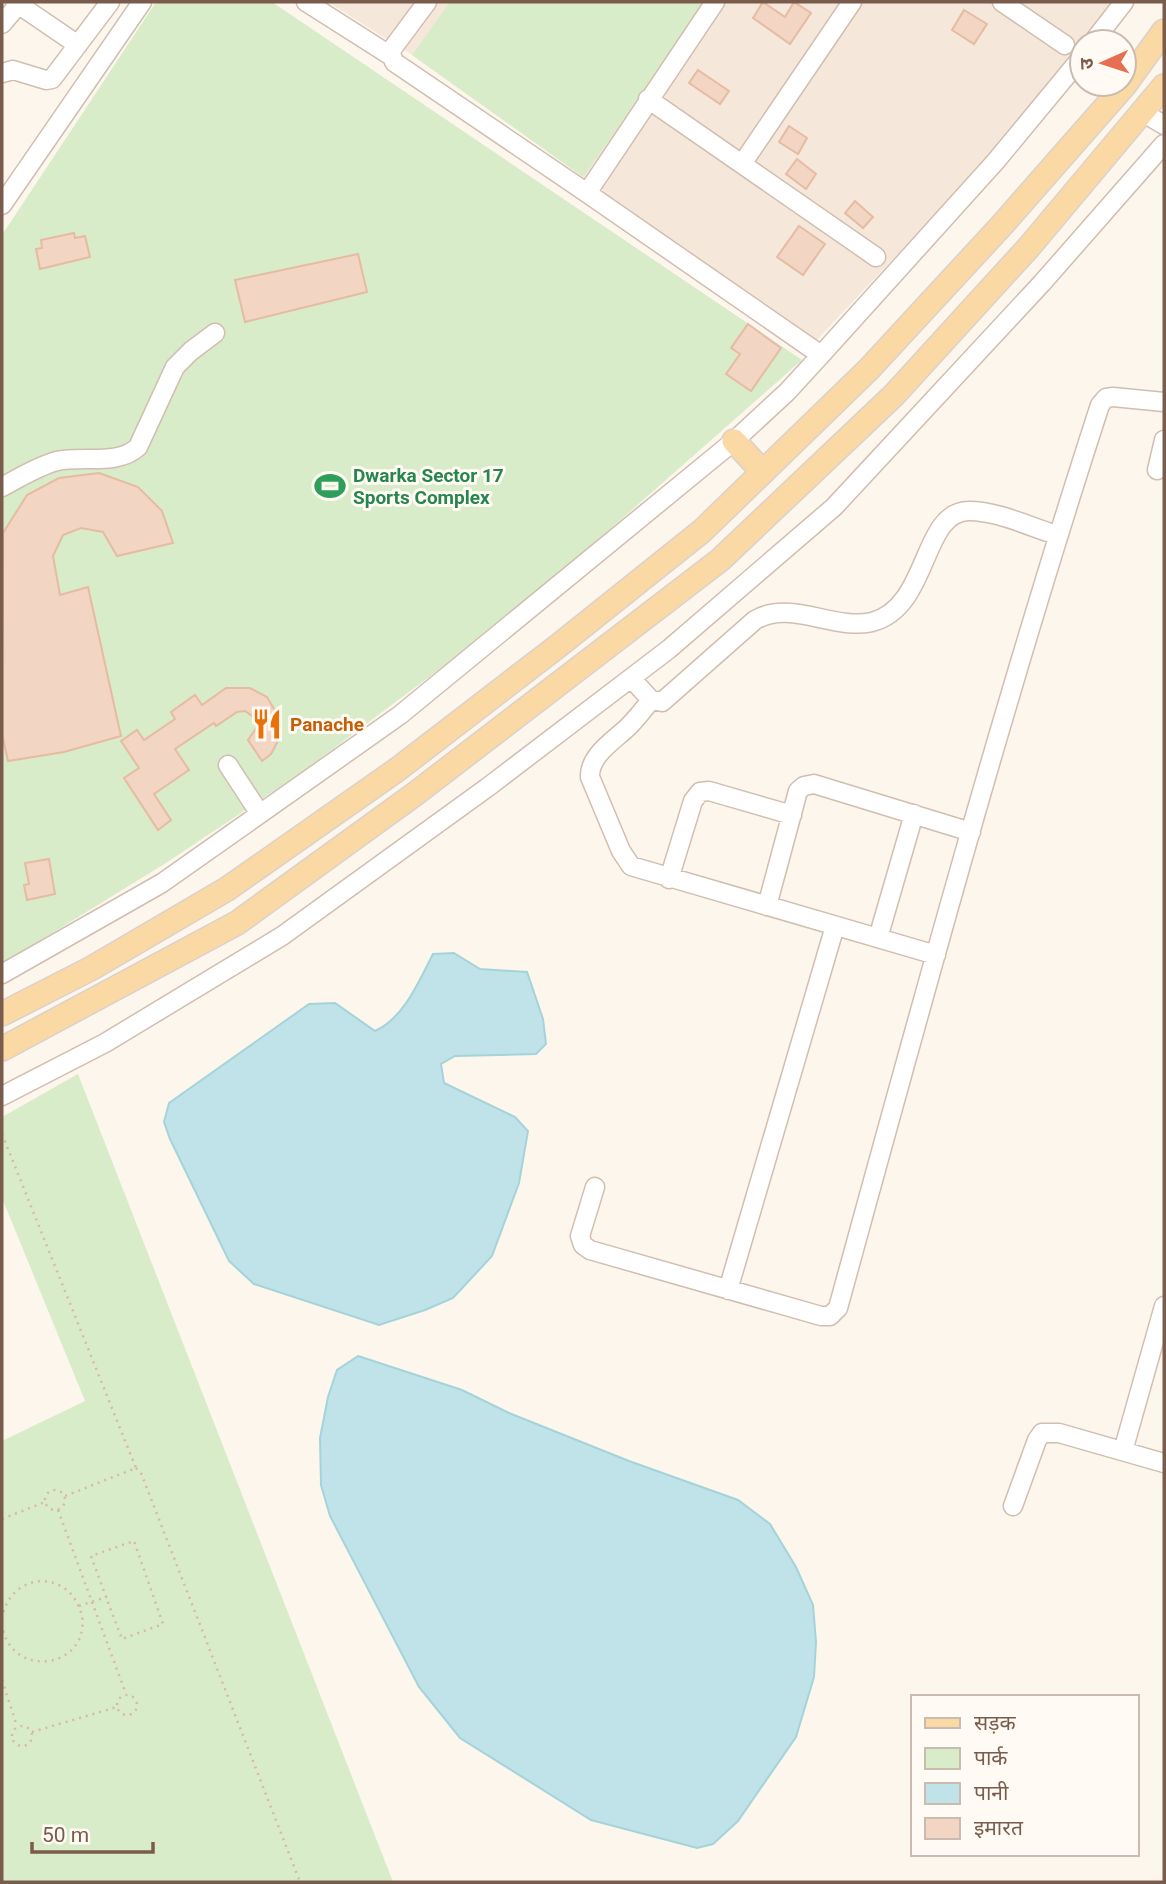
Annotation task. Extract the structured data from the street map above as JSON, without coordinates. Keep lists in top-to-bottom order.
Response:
{
  "places": {
    "sports": ["Dwarka Sector 17 Sports Complex"],
    "restaurant": ["Panache"]
  },
  "legend": [
    "सड़क",
    "पार्क",
    "पानी",
    "इमारत"
  ],
  "scale_bar": "50 m",
  "north": "left"
}
